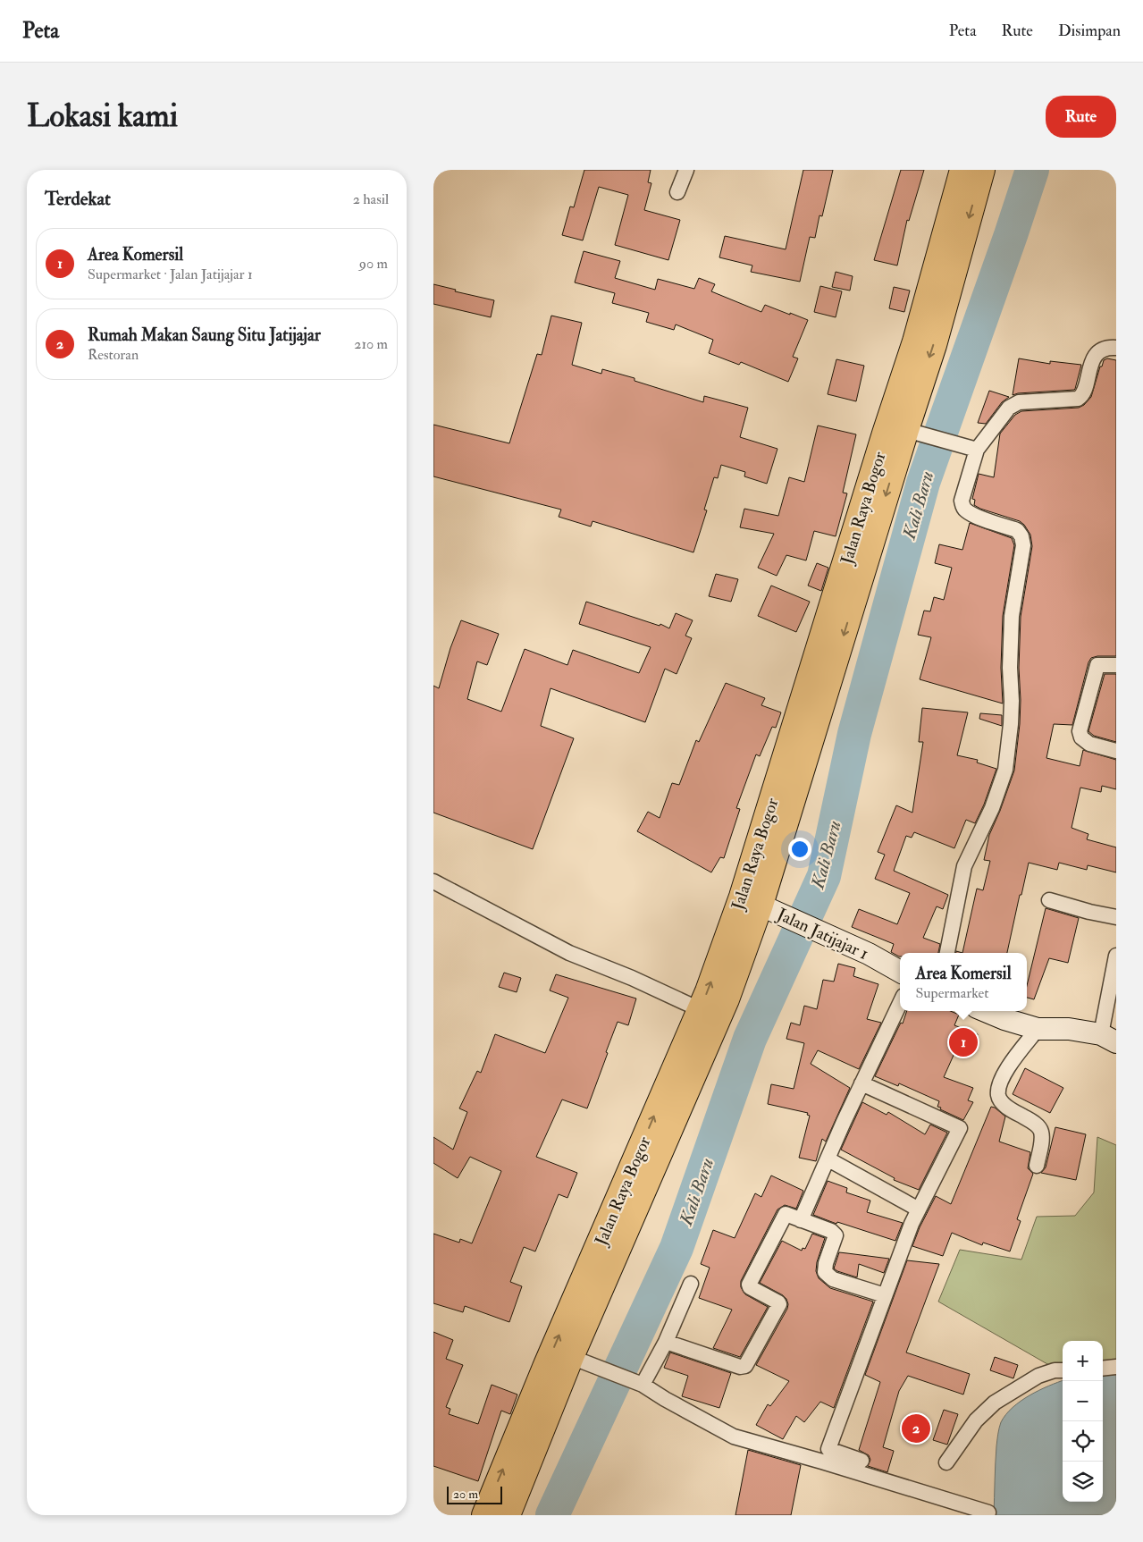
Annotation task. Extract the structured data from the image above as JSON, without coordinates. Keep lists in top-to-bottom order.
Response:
{
  "streets": {
    "highway": ["Jalan Raya Bogor"],
    "street": ["Jalan Jatijajar 1"]
  },
  "crossings": [
    ["Jalan Raya Bogor", "Jalan Jatijajar 1"]
  ],
  "water": ["Kali Baru"],
  "scale_bar": "20 m",
  "page": {
    "header": "Peta",
    "nav": ["Peta", "Rute", "Disimpan"],
    "buttons": "Rute",
    "title": "Lokasi kami",
    "heading": ["Terdekat", "2 hasil"],
    "list": [
      {
        "mark": "1",
        "name": "Area Komersil",
        "note": "Supermarket · Jalan Jatijajar 1",
        "value": "90 m"
      },
      {
        "mark": "2",
        "name": "Rumah Makan Saung Situ Jatijajar",
        "note": "Restoran",
        "value": "210 m"
      }
    ],
    "popup": ["Area Komersil", "Supermarket"],
    "pins": ["1", "2"],
    "map_buttons": ["+", "−"],
    "scale": "20 m"
  }
}
